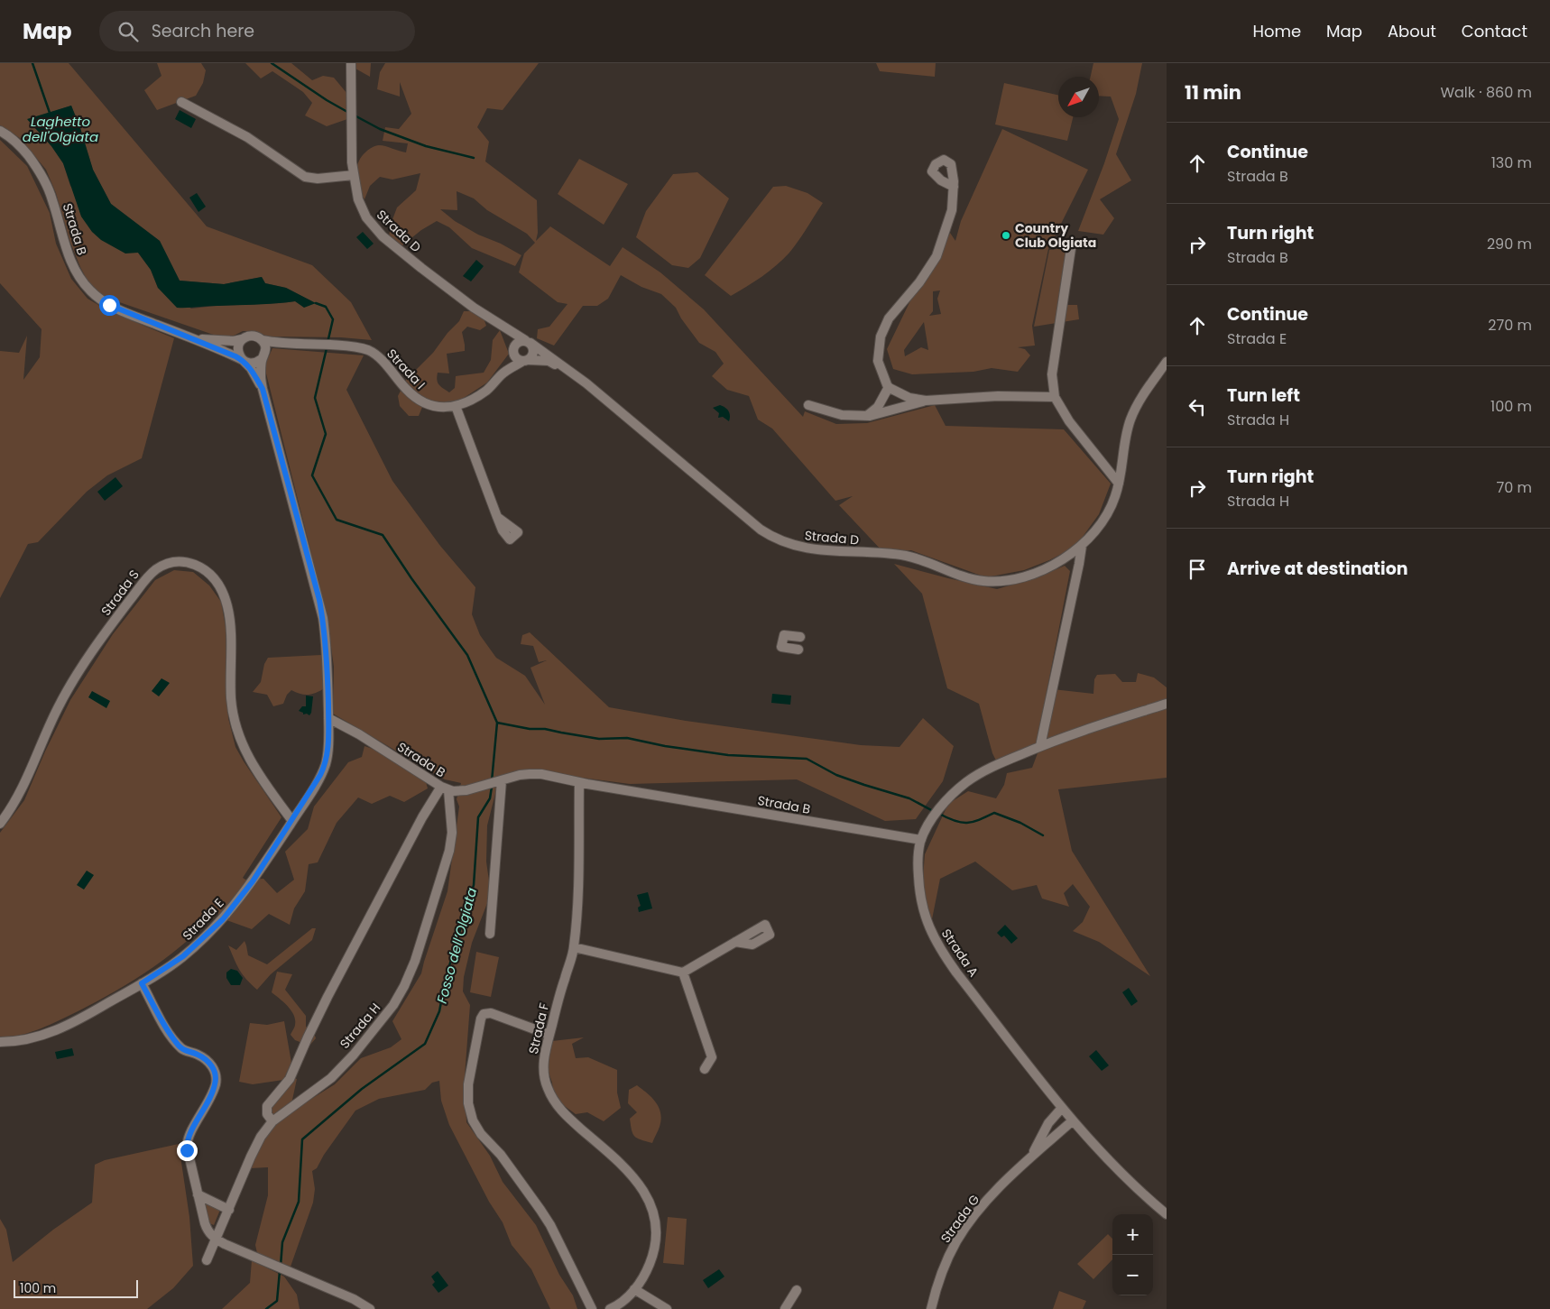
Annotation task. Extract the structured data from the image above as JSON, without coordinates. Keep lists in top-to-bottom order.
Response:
{
  "streets": {
    "street": [
      "Strada B",
      "Strada D",
      "Strada I",
      "Strada S",
      "Strada E",
      "Strada A",
      "Strada H",
      "Strada F",
      "Strada G"
    ]
  },
  "crossings": [
    ["Strada B", "Strada I"],
    ["Strada B", "Strada E"],
    ["Strada B", "Strada A"],
    ["Strada B", "Strada H"],
    ["Strada B", "Strada F"],
    ["Strada D", "Strada I"],
    ["Strada D", "Strada A"],
    ["Strada S", "Strada E"],
    ["Strada A", "Strada G"]
  ],
  "water": ["Laghetto dell'Olgiata", "Fosso dell’Olgiata"],
  "places": ["Country Club Olgiata"],
  "scale_bar": "100 m",
  "north": "bottom left",
  "page": {
    "header": "Map",
    "search": "Search here",
    "nav": [
      "Home",
      "Map",
      "About",
      "Contact"
    ],
    "heading": ["11 min", "Walk · 860 m"],
    "list": [
      ["Continue", "Strada B", "130 m"],
      ["Turn right", "Strada B", "290 m"],
      ["Continue", "Strada E", "270 m"],
      ["Turn left", "Strada H", "100 m"],
      ["Turn right", "Strada H", "70 m"],
      "Arrive at destination"
    ],
    "map_buttons": ["+", "−"],
    "scale": "100 m"
  }
}
